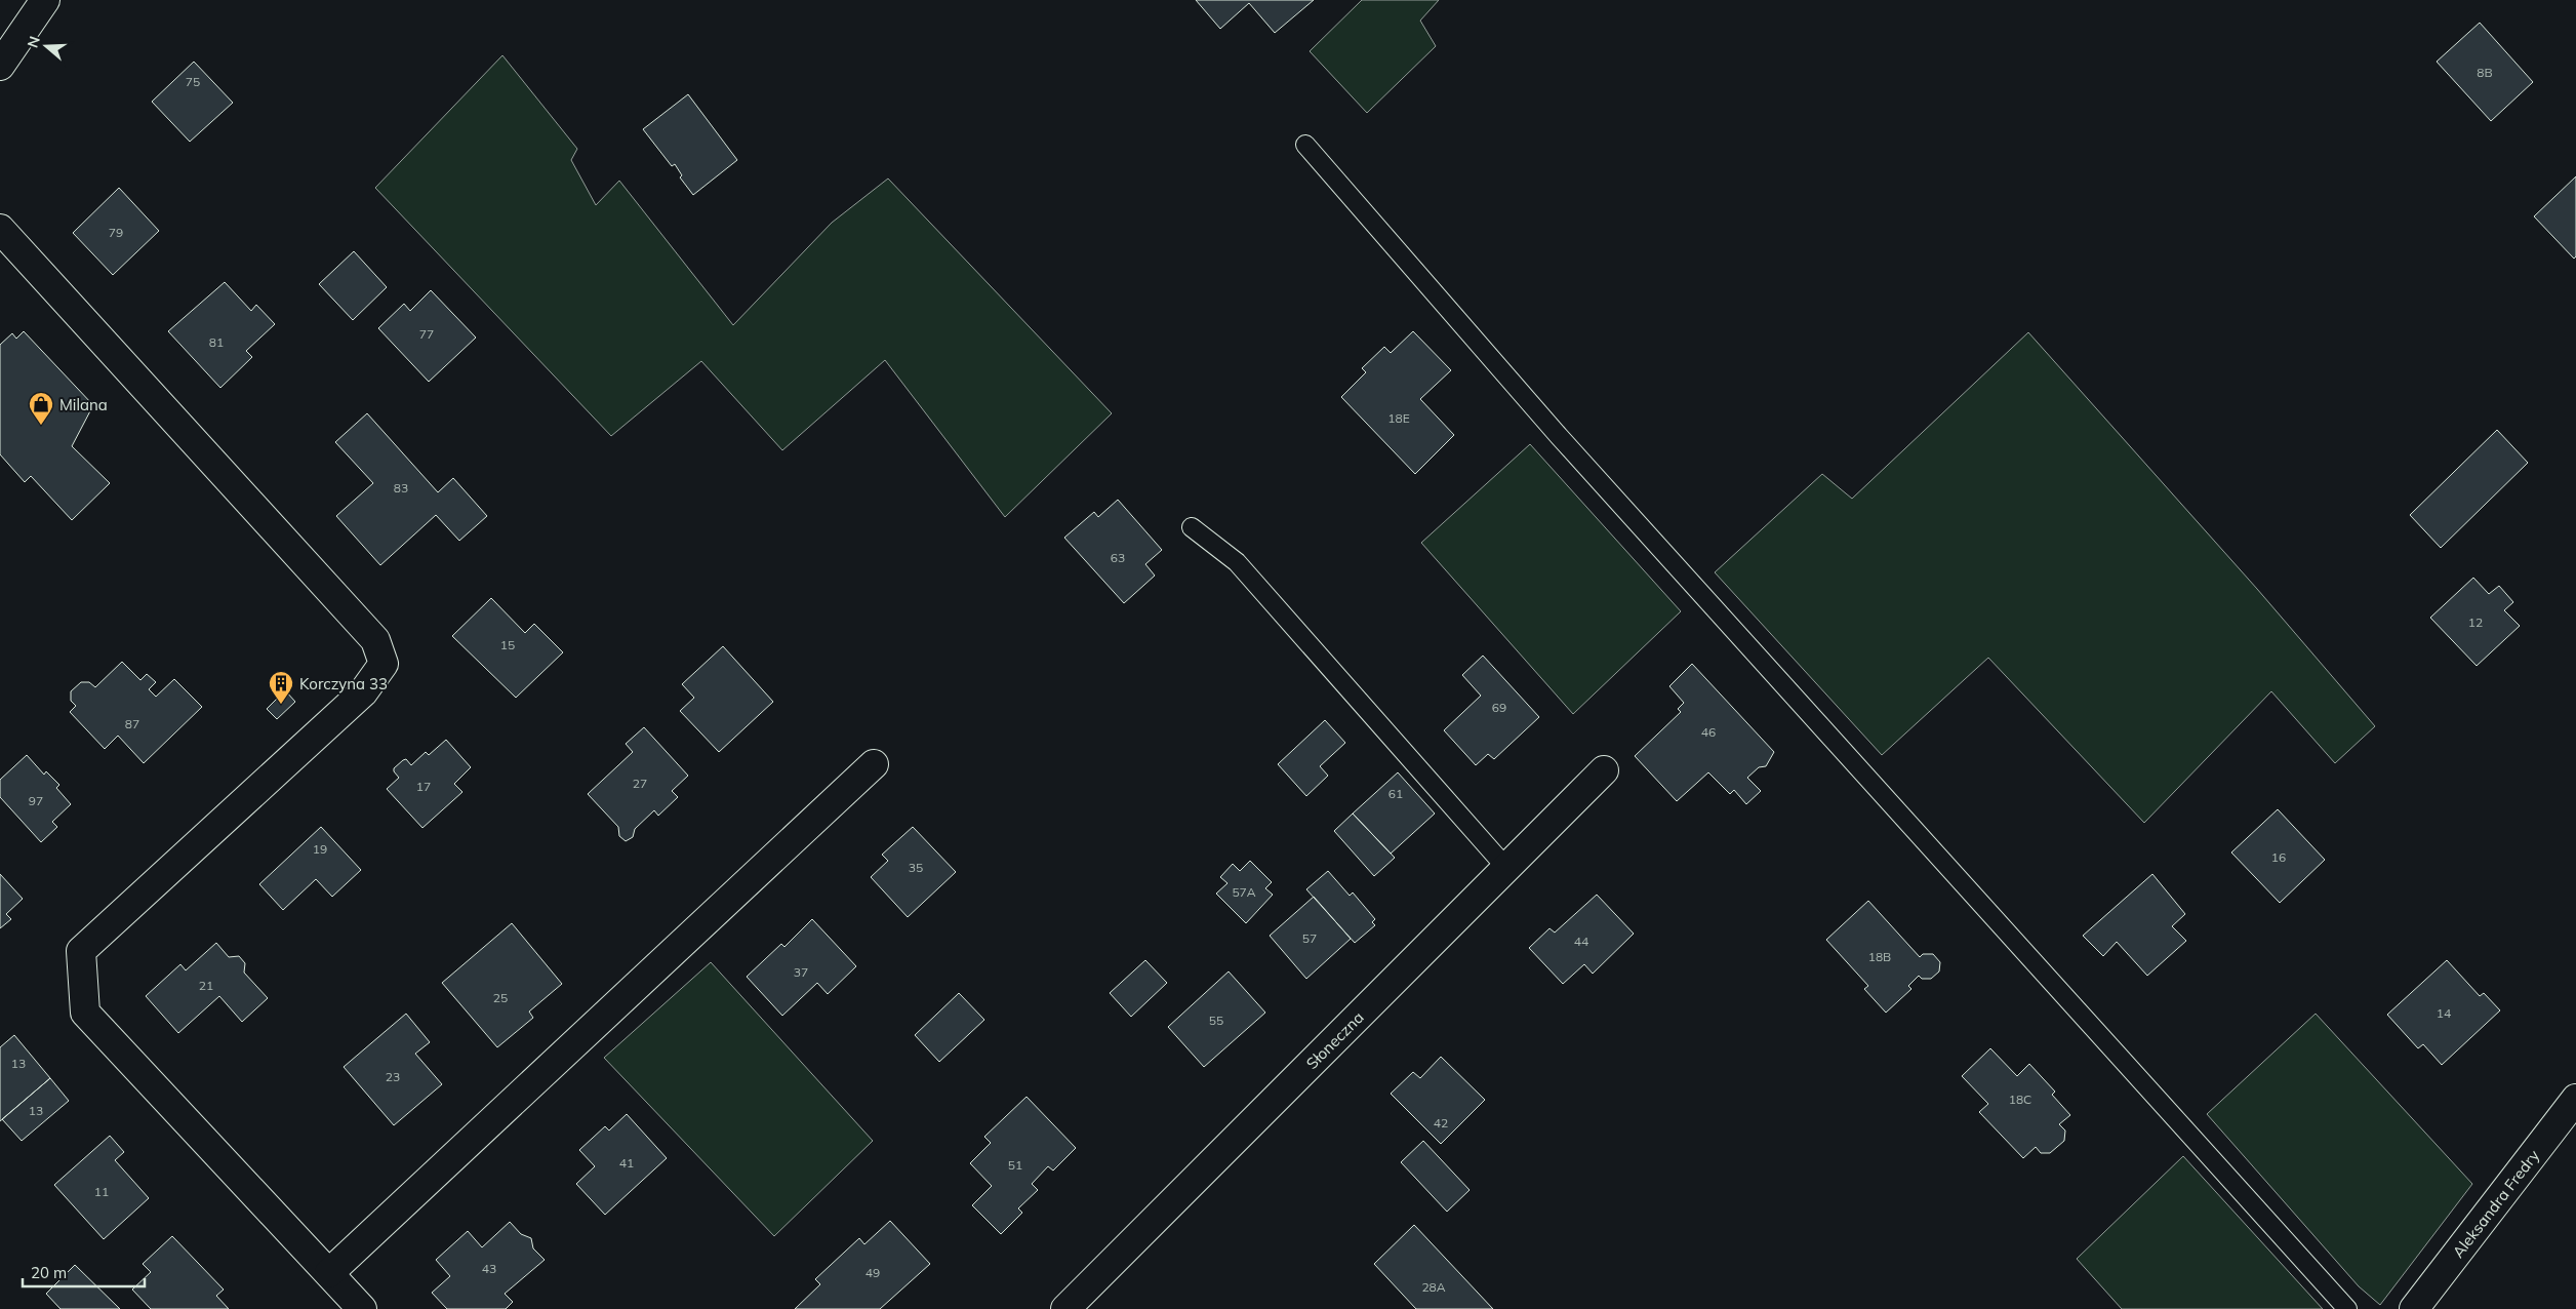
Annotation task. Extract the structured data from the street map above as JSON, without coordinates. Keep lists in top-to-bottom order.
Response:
{
  "streets": {
    "street": ["Słoneczna", "Aleksandra Fredry"]
  },
  "places": {
    "shop": ["Milana"],
    "building": ["Korczyna 33"]
  },
  "house_numbers": [
    "8B",
    "75",
    "79",
    "77",
    "81",
    "18E",
    "83",
    "63",
    "12",
    "15",
    "69",
    "87",
    "46",
    "27",
    "17",
    "61",
    "97",
    "19",
    "16",
    "35",
    "57A",
    "57",
    "44",
    "18B",
    "37",
    "21",
    "25",
    "14",
    "55",
    "13",
    "23",
    "18C",
    "13",
    "42",
    "41",
    "51",
    "11",
    "43",
    "49",
    "28A"
  ],
  "scale_bar": "20 m",
  "north": "left"
}
